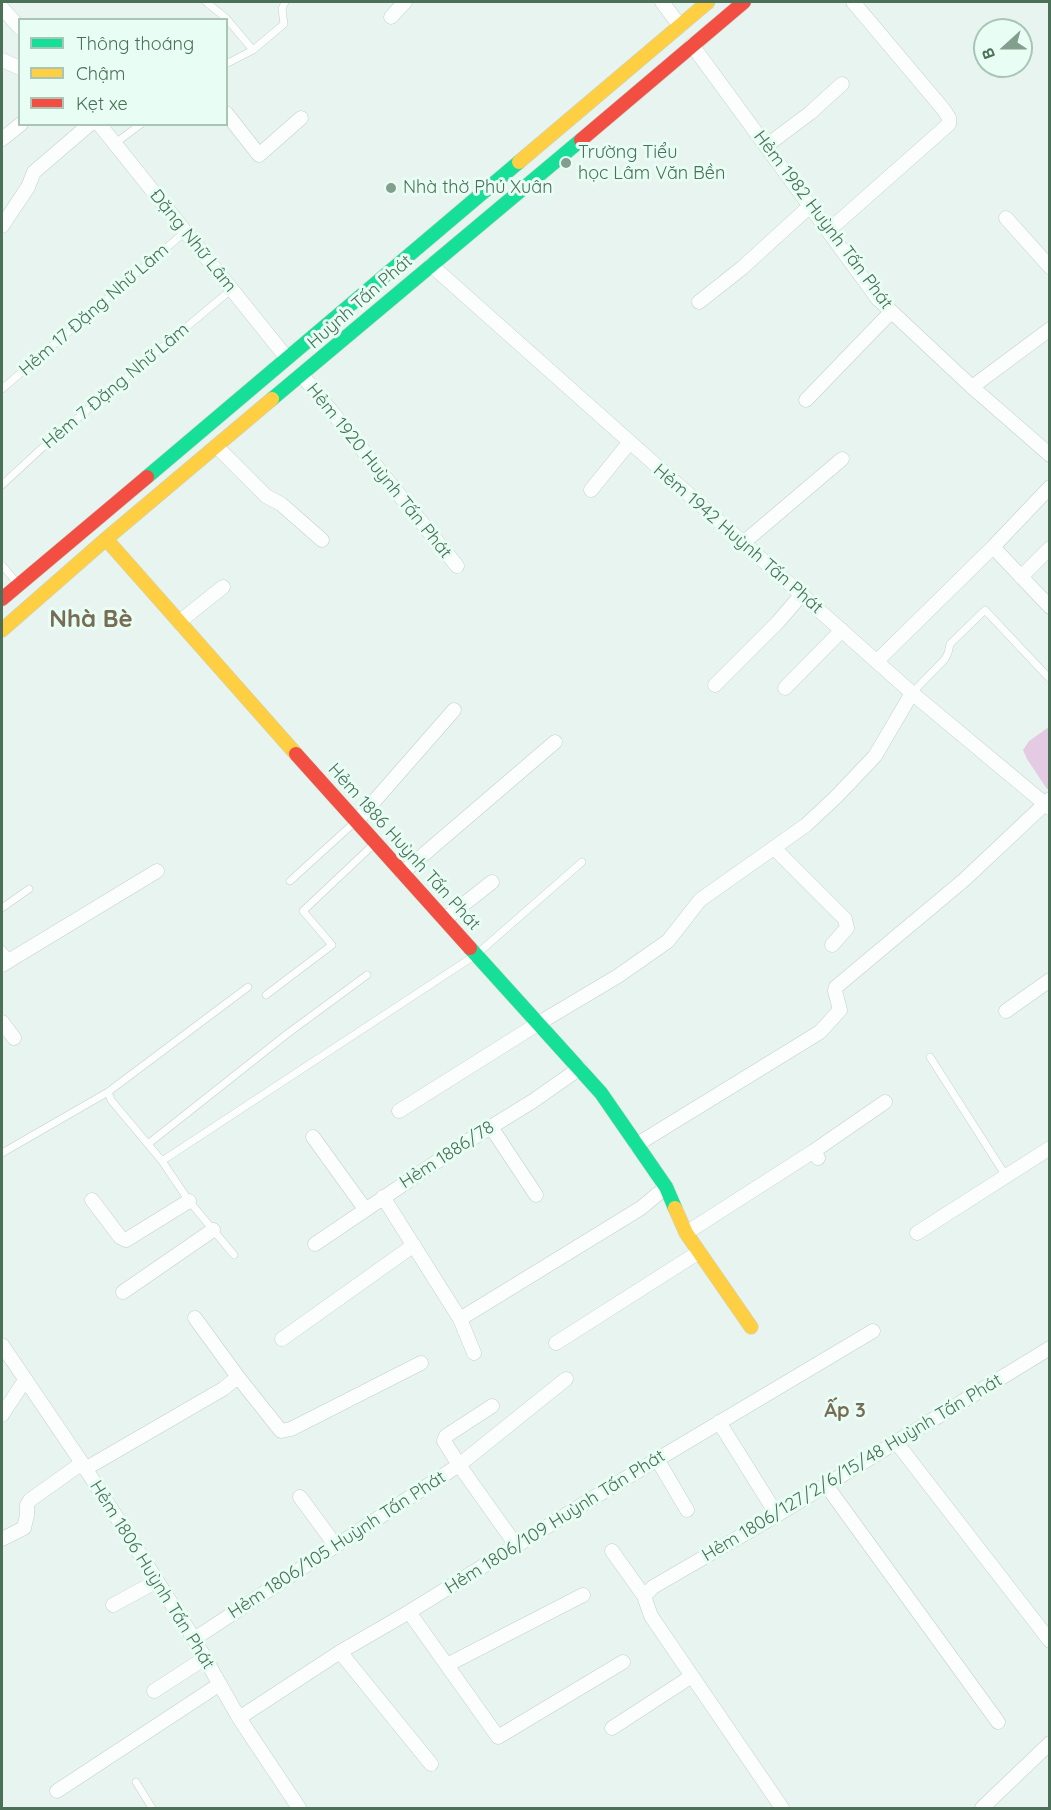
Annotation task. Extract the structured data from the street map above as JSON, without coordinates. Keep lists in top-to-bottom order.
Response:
{
  "streets": {
    "main road": ["Huỳnh Tấn Phát", "Hẻm 1886 Huỳnh Tấn Phát"],
    "street": [
      "Hẻm 1982 Huỳnh Tấn Phát",
      "Đặng Nhữ Lâm",
      "Hẻm 1920 Huỳnh Tấn Phát",
      "Hẻm 1942 Huỳnh Tấn Phát",
      "Hẻm 1886/78",
      "Hẻm 1806/127/2/6/15/48 Huỳnh Tấn Phát",
      "Hẻm 1806/109 Huỳnh Tấn Phát",
      "Hẻm 1806/105 Huỳnh Tấn Phát",
      "Hẻm 1806 Huỳnh Tấn Phát"
    ],
    "lane": ["Hẻm 17 Đặng Nhữ Lâm", "Hẻm 7 Đặng Nhữ Lâm"]
  },
  "crossings": [
    ["Hẻm 1982 Huỳnh Tấn Phát", "Huỳnh Tấn Phát"],
    ["Đặng Nhữ Lâm", "Huỳnh Tấn Phát"],
    ["Đặng Nhữ Lâm", "Hẻm 17 Đặng Nhữ Lâm"],
    ["Đặng Nhữ Lâm", "Hẻm 7 Đặng Nhữ Lâm"],
    ["Huỳnh Tấn Phát", "Hẻm 1920 Huỳnh Tấn Phát"],
    ["Huỳnh Tấn Phát", "Hẻm 1942 Huỳnh Tấn Phát"],
    ["Huỳnh Tấn Phát", "Hẻm 1886 Huỳnh Tấn Phát"],
    ["Hẻm 1886 Huỳnh Tấn Phát", "Hẻm 1886/78"],
    ["Hẻm 1806/109 Huỳnh Tấn Phát", "Hẻm 1806/105 Huỳnh Tấn Phát"],
    ["Hẻm 1806/109 Huỳnh Tấn Phát", "Hẻm 1806 Huỳnh Tấn Phát"],
    ["Hẻm 1806/105 Huỳnh Tấn Phát", "Hẻm 1806 Huỳnh Tấn Phát"]
  ],
  "districts": ["Nhà Bè", "Ấp 3"],
  "places": ["Trường Tiểu học Lâm Văn Bền", "Nhà thờ Phú Xuân"],
  "legend": ["Thông thoáng", "Chậm", "Kẹt xe"],
  "north": "left"
}
